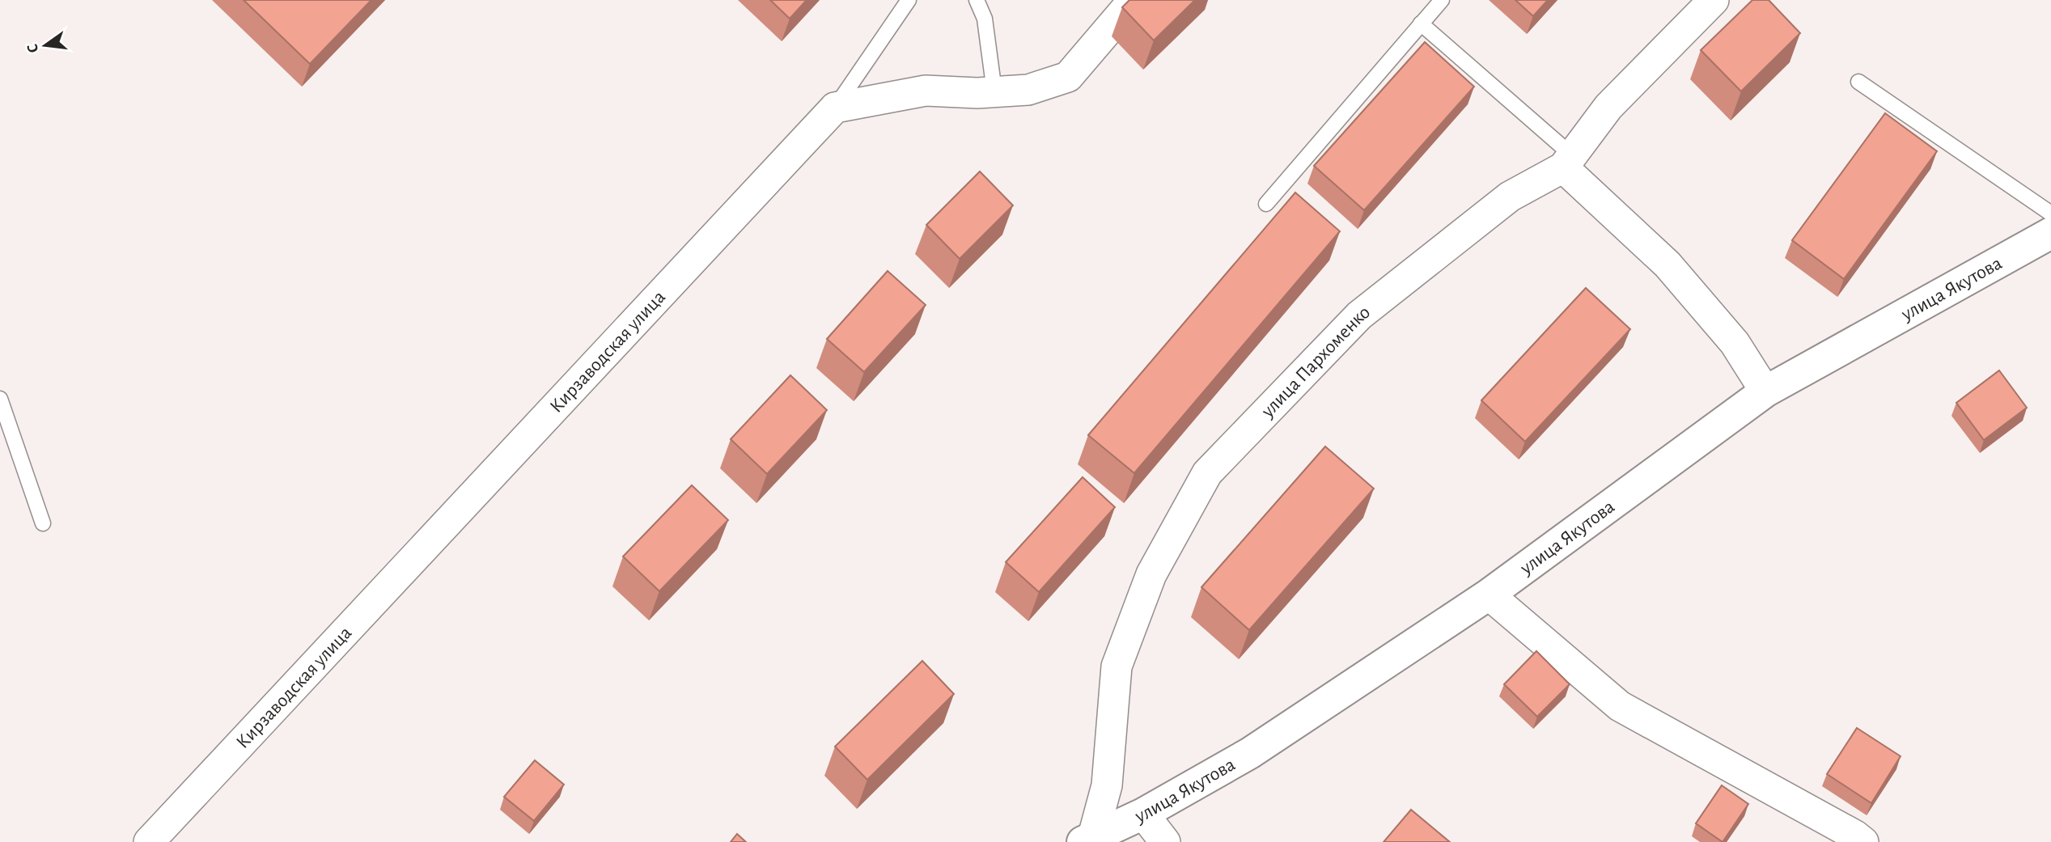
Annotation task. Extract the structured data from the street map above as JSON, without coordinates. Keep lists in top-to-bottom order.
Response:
{
  "streets": {
    "street": ["улица Якутова", "Кирзаводская улица", "улица Пархоменко"]
  },
  "crossings": [
    ["улица Якутова", "улица Пархоменко"]
  ],
  "north": "left"
}
